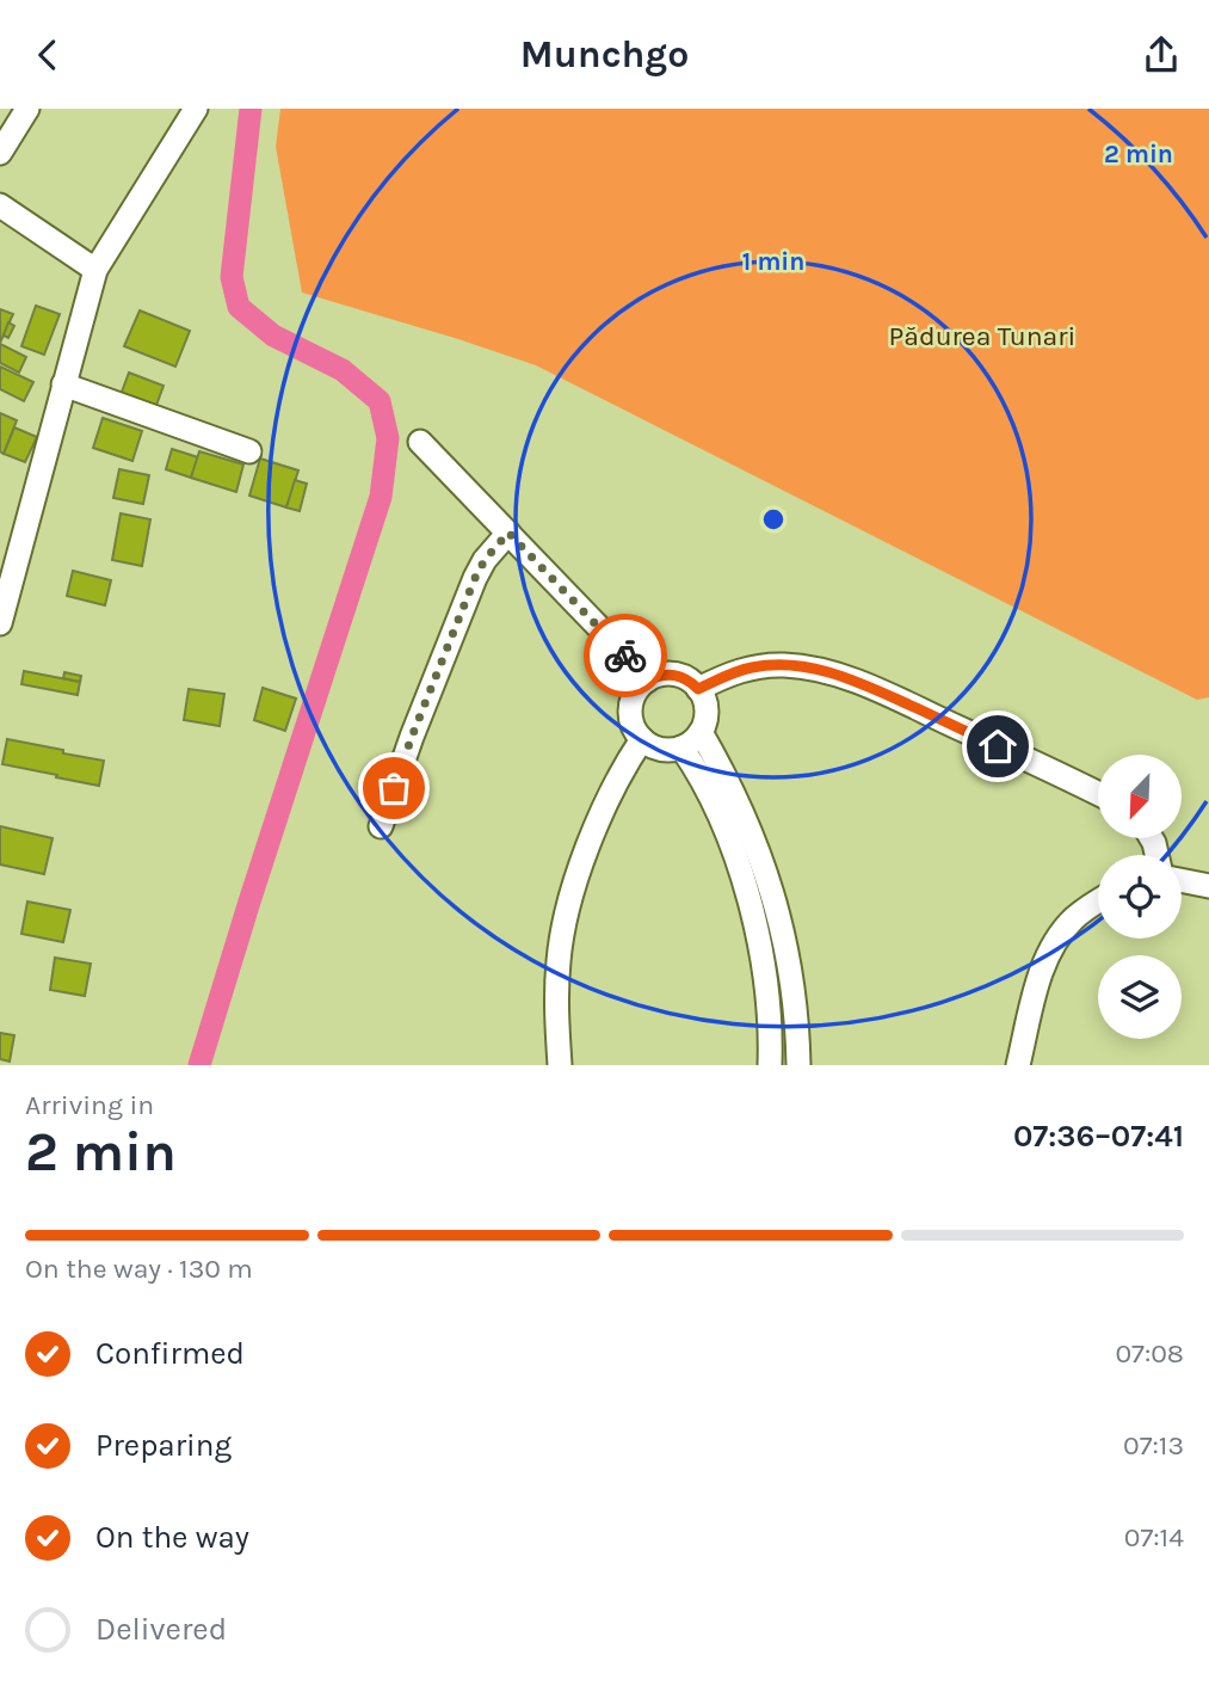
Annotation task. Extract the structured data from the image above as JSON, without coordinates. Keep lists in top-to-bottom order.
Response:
{
  "parks": ["Pădurea Tunari"],
  "north": "bottom left",
  "page": {
    "header": "Munchgo",
    "heading": ["2 min", "Arriving in", "07:36–07:41"],
    "bar": "On the way · 130 m",
    "list": [
      ["Confirmed", "07:08"],
      ["Preparing", "07:13"],
      ["On the way", "07:14"],
      "Delivered"
    ]
  },
  "rings": ["2 min", "1 min"]
}
